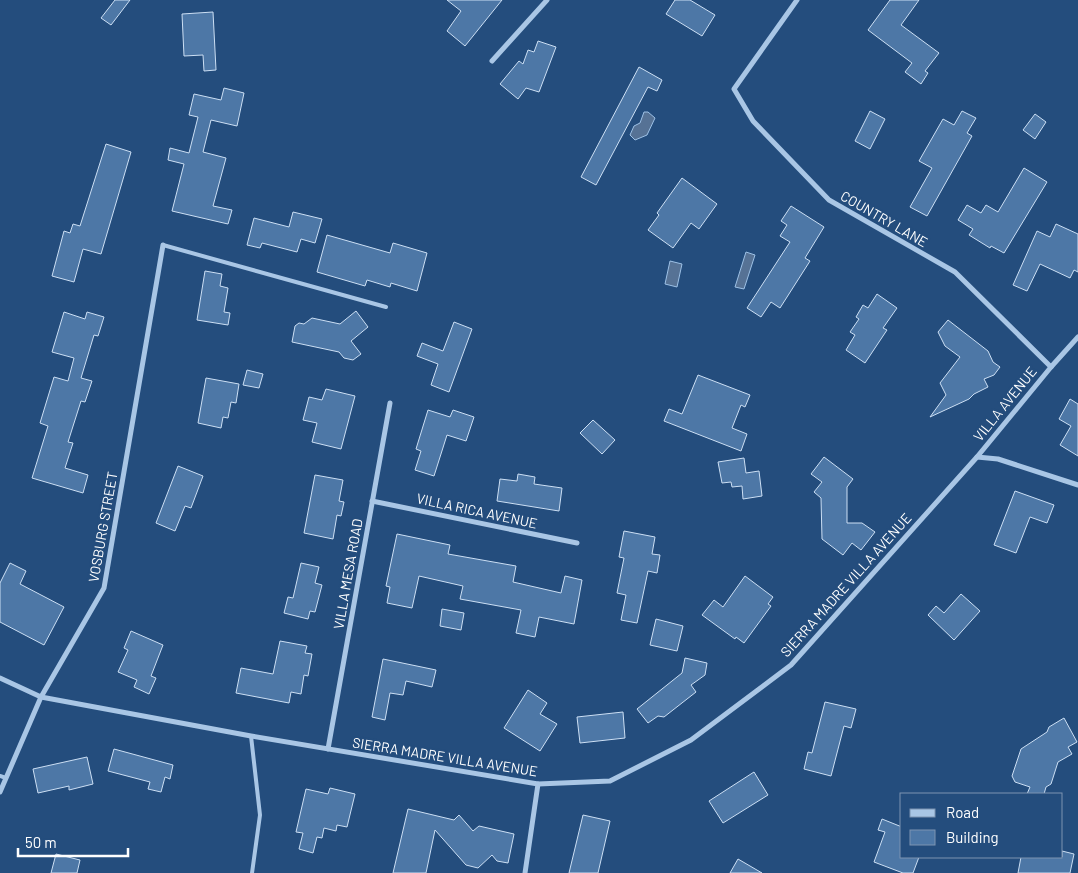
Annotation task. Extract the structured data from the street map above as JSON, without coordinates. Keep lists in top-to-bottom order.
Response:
{
  "streets": {
    "street": [
      "COUNTRY LANE",
      "VILLA AVENUE",
      "VILLA RICA AVENUE",
      "VOSBURG STREET",
      "VILLA MESA ROAD",
      "SIERRA MADRE VILLA AVENUE"
    ]
  },
  "crossings": [
    ["COUNTRY LANE", "VILLA AVENUE"],
    ["VILLA AVENUE", "SIERRA MADRE VILLA AVENUE"],
    ["VILLA RICA AVENUE", "VILLA MESA ROAD"],
    ["VOSBURG STREET", "SIERRA MADRE VILLA AVENUE"],
    ["VILLA MESA ROAD", "SIERRA MADRE VILLA AVENUE"]
  ],
  "legend": ["Road", "Building"],
  "scale_bar": "50 m"
}
